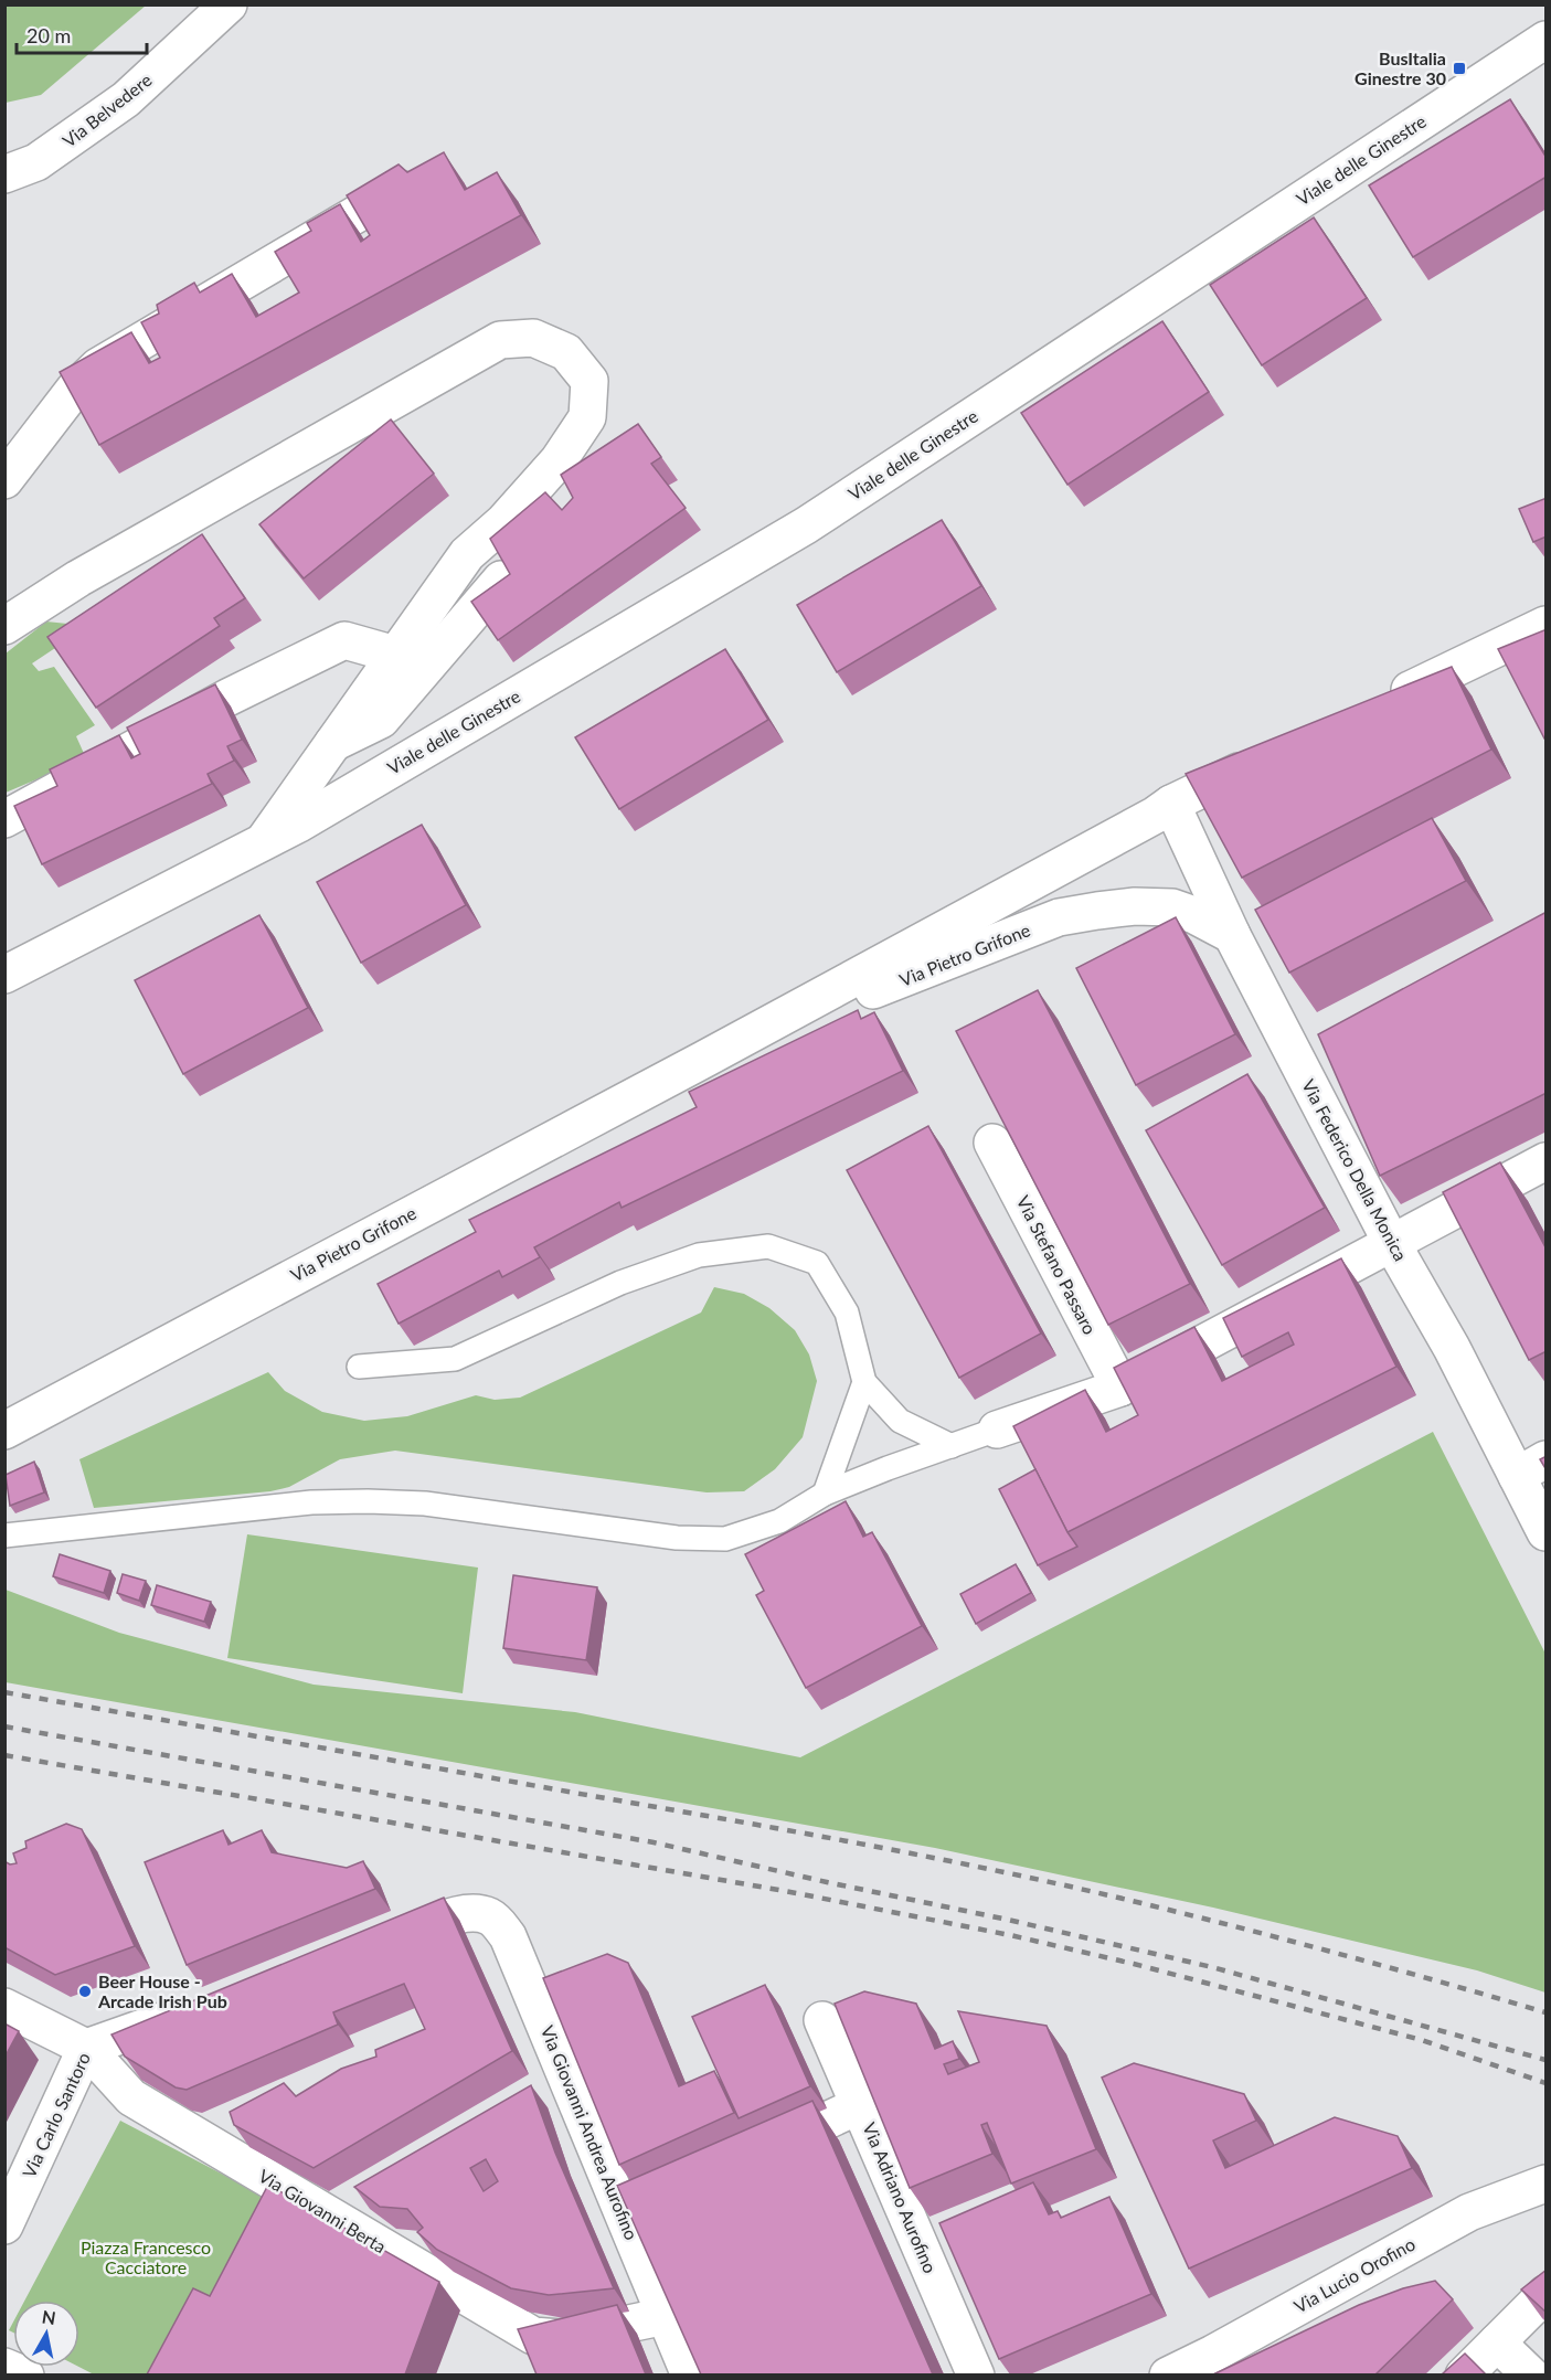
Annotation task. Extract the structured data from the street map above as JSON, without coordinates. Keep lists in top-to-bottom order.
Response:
{
  "streets": {
    "street": [
      "Via Belvedere",
      "Viale delle Ginestre",
      "Via Pietro Grifone",
      "Via Federico Della Monica",
      "Via Stefano Passaro",
      "Via Carlo Santoro",
      "Via Giovanni Andrea Aurofino",
      "Via Adriano Aurofino",
      "Via Giovanni Berta",
      "Via Lucio Orofino"
    ]
  },
  "crossings": [
    ["Via Pietro Grifone", "Via Federico Della Monica"],
    ["Via Carlo Santoro", "Via Giovanni Berta"],
    ["Via Giovanni Andrea Aurofino", "Via Giovanni Berta"]
  ],
  "parks": ["Piazza Francesco Cacciatore"],
  "places": {
    "transit": ["BusItalia Ginestre 30"],
    "other": ["Beer House - Arcade Irish Pub"]
  },
  "scale_bar": "20 m",
  "north": "top"
}
